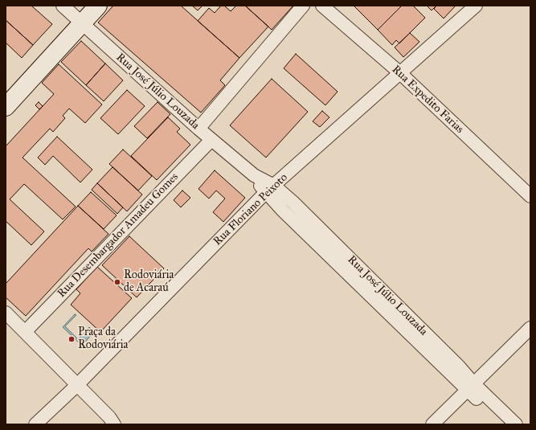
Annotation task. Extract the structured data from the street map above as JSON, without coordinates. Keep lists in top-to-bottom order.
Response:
{
  "streets": {
    "street": [
      "Rua José Júlio Louzada",
      "Rua Expedito Farias",
      "Rua Floriano Peixoto",
      "Rua Desembargador Amadeu Gomes"
    ]
  },
  "crossings": [
    ["Rua José Júlio Louzada", "Rua Floriano Peixoto"],
    ["Rua José Júlio Louzada", "Rua Desembargador Amadeu Gomes"],
    ["Rua Expedito Farias", "Rua Floriano Peixoto"]
  ],
  "places": ["Rodoviária de Acaraú", "Praça da Rodoviária"]
}
